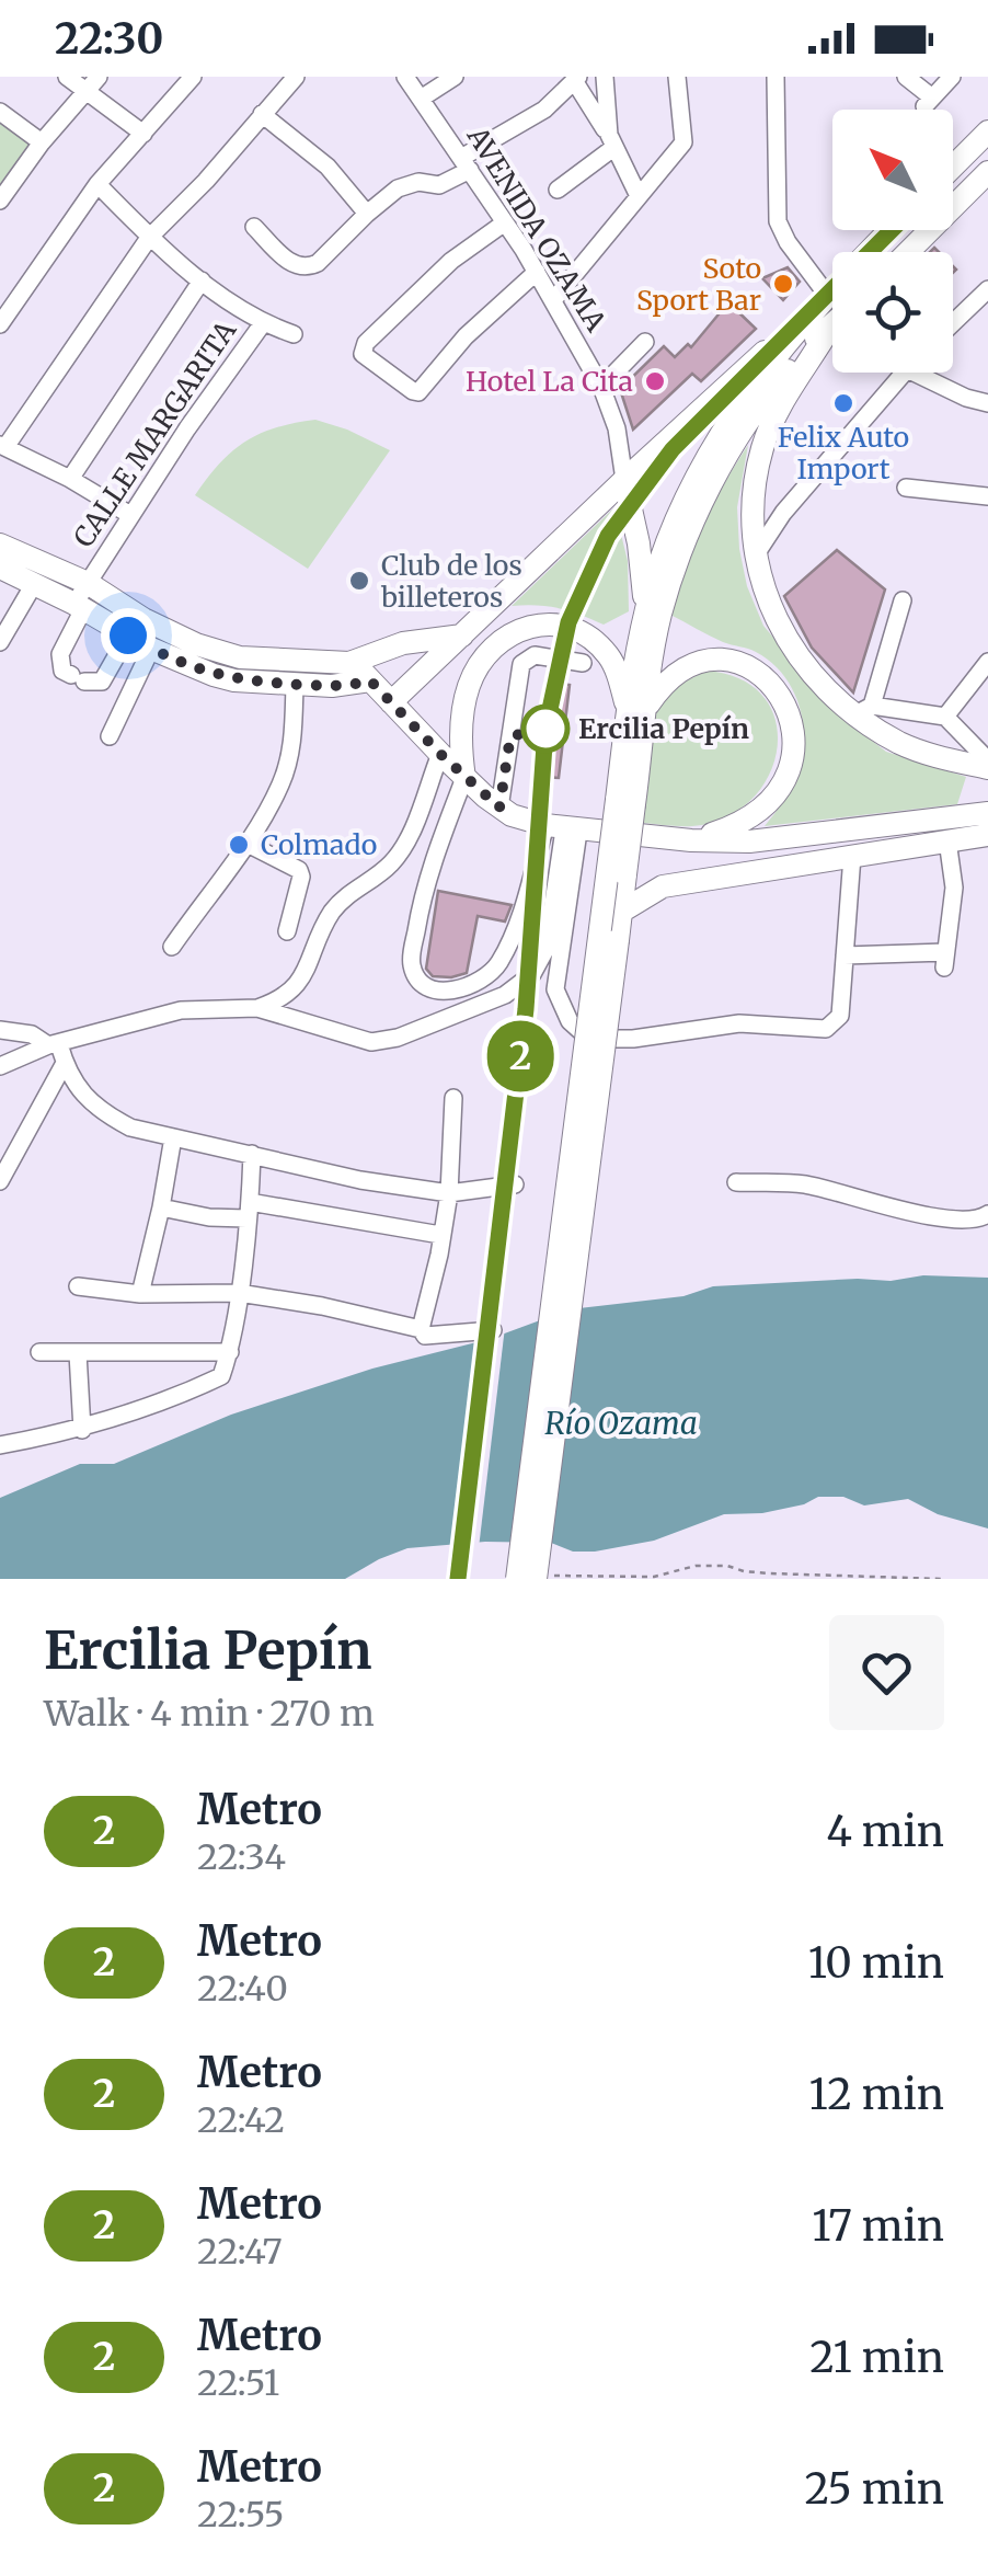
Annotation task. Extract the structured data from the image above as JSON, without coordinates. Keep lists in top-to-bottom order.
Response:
{
  "streets": {
    "street": ["AVENIDA OZAMA", "CALLE MARGARITA"]
  },
  "water": ["Río Ozama"],
  "places": [
    "Soto Sport Bar",
    "Hotel La Cita",
    "Felix Auto Import",
    "Club de los billeteros",
    "Ercilia Pepín",
    "Colmado"
  ],
  "lines": ["metro line 2"],
  "north": "top left",
  "page": {
    "status": "22:30",
    "on_map": "2",
    "heading": ["Ercilia Pepín", "Walk · 4 min · 270 m"],
    "list": [
      {
        "mark": "2",
        "name": "Metro",
        "note": "22:34",
        "value": "4 min"
      },
      {
        "mark": "2",
        "name": "Metro",
        "note": "22:40",
        "value": "10 min"
      },
      {
        "mark": "2",
        "name": "Metro",
        "note": "22:42",
        "value": "12 min"
      },
      {
        "mark": "2",
        "name": "Metro",
        "note": "22:47",
        "value": "17 min"
      },
      {
        "mark": "2",
        "name": "Metro",
        "note": "22:51",
        "value": "21 min"
      },
      {
        "mark": "2",
        "name": "Metro",
        "note": "22:55",
        "value": "25 min"
      }
    ]
  }
}
